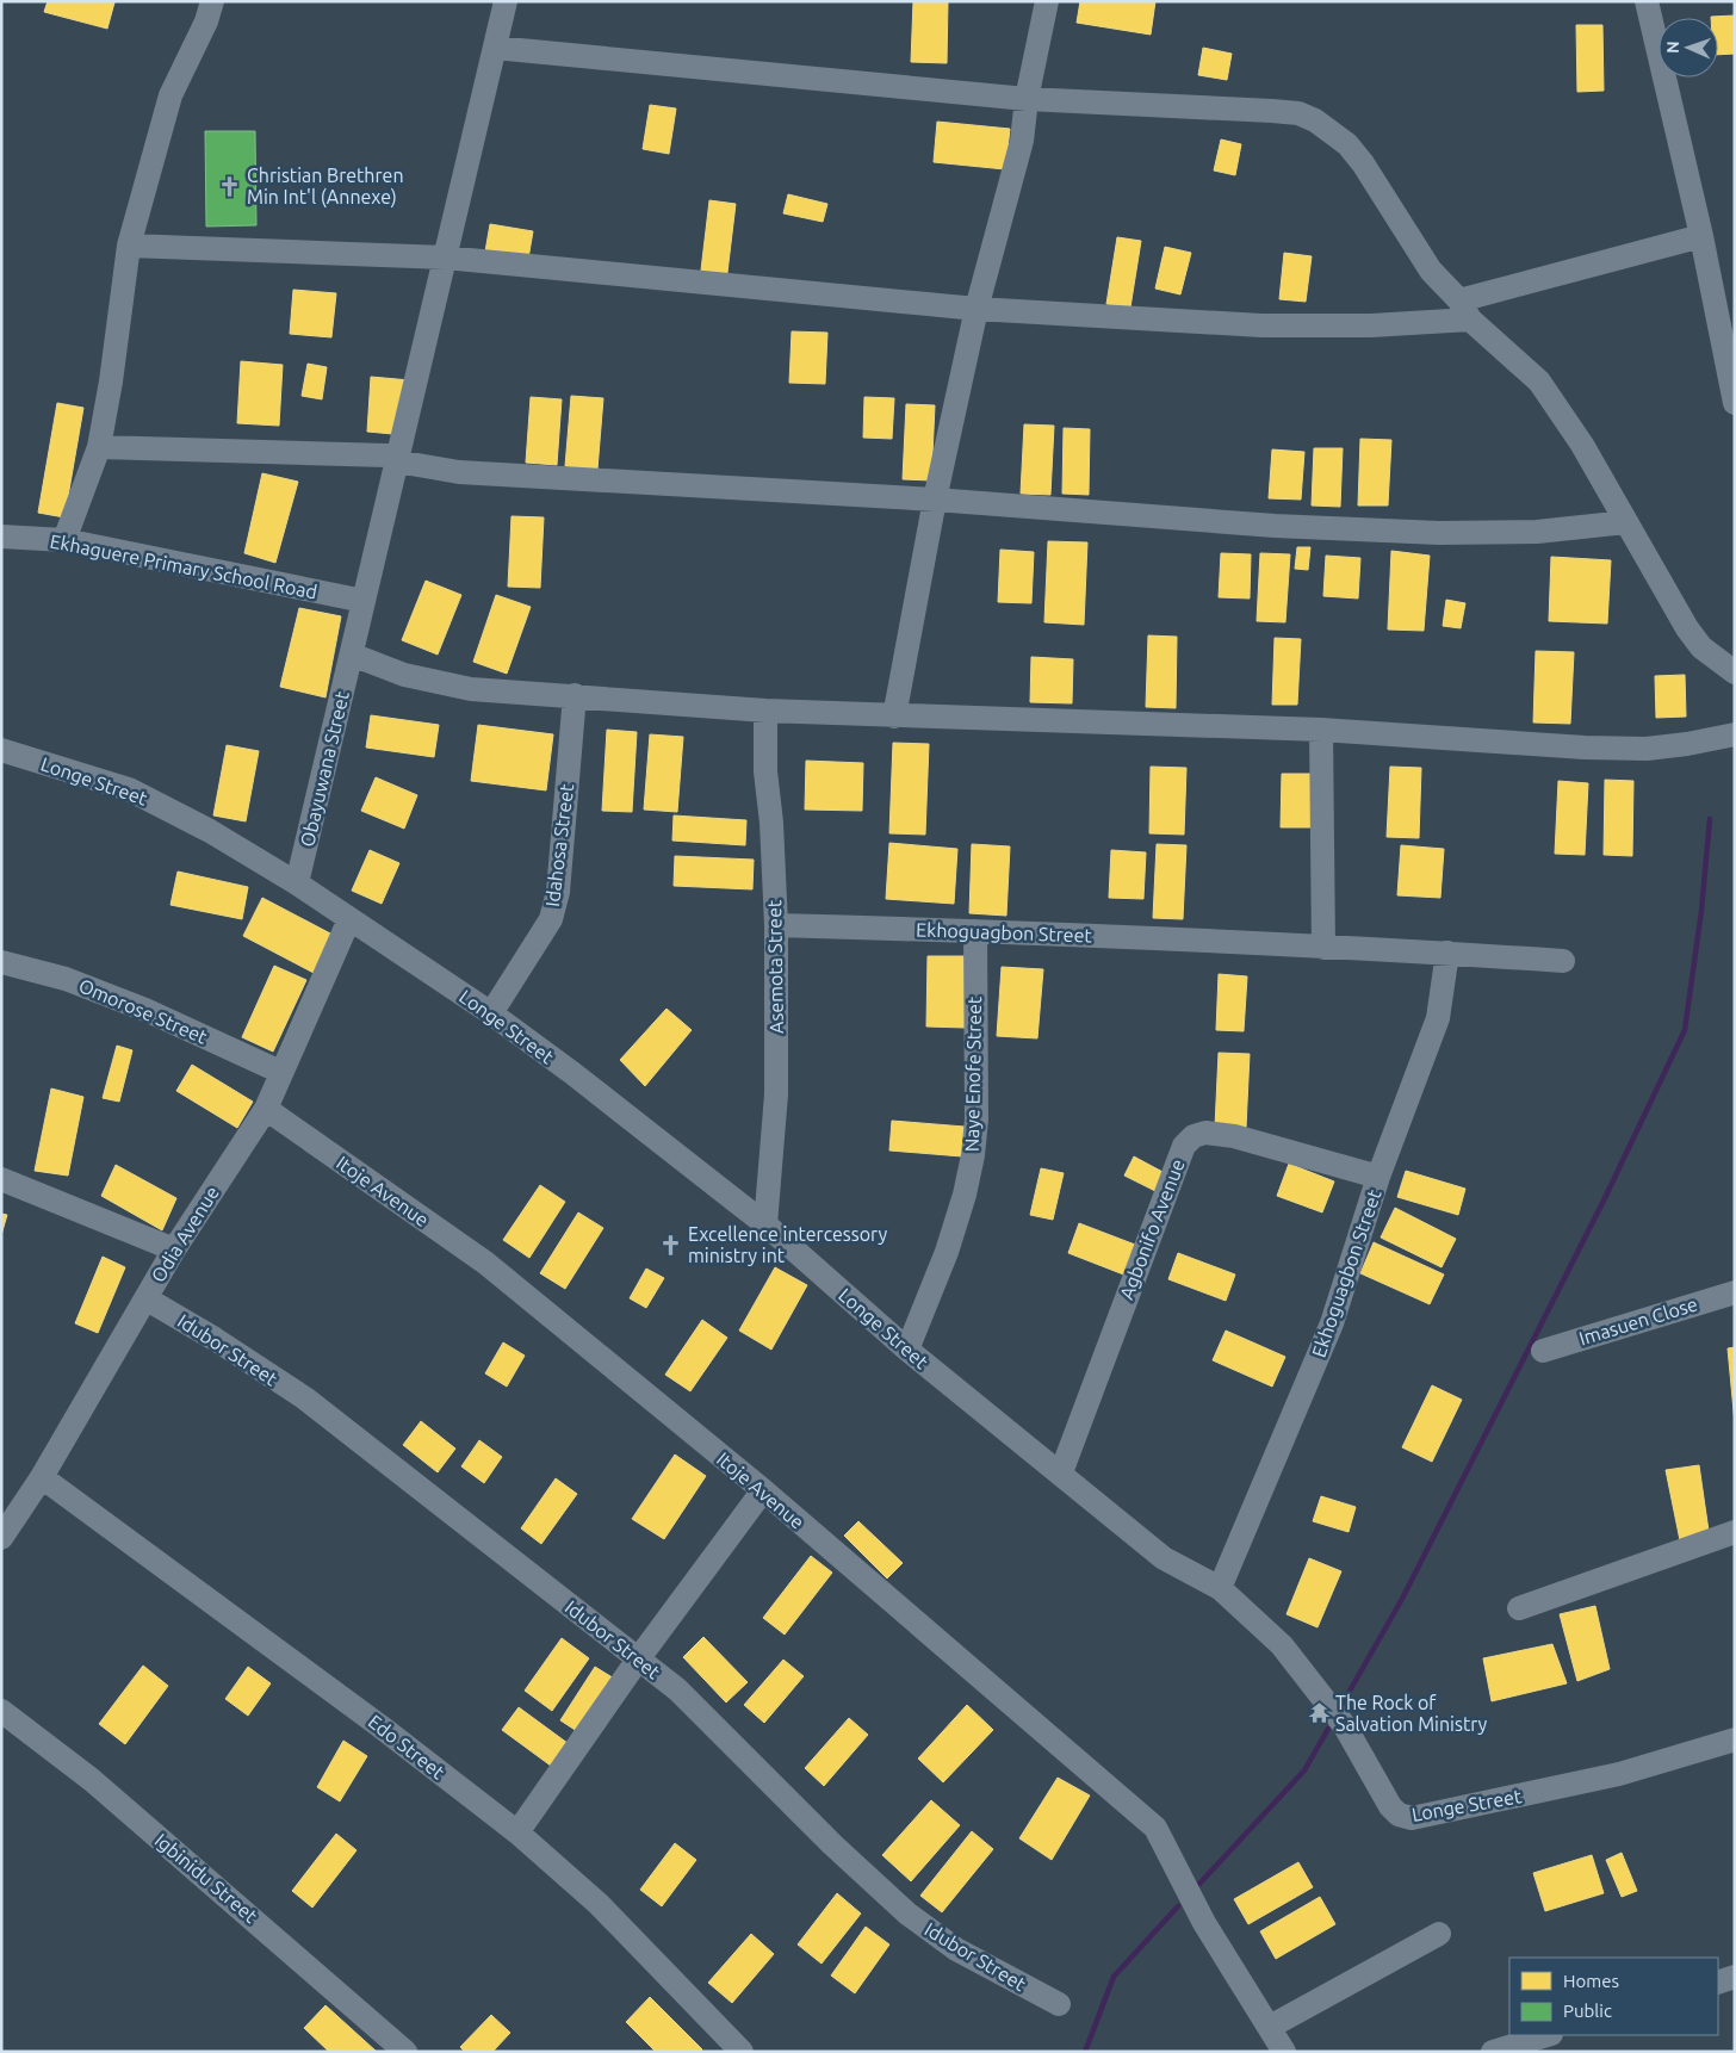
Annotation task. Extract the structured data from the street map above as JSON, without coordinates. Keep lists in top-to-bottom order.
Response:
{
  "streets": {
    "street": [
      "Ekhaguere Primary School Road",
      "Obayuwana Street",
      "Longe Street",
      "Idahosa Street",
      "Ekhoguagbon Street",
      "Asemota Street",
      "Omorose Street",
      "Naye Enofe Street",
      "Itoje Avenue",
      "Agbonifo Avenue",
      "Odia Avenue",
      "Imasuen Close",
      "Idubor Street",
      "Edo Street",
      "Igbinidu Street"
    ]
  },
  "crossings": [
    ["Ekhaguere Primary School Road", "Obayuwana Street"],
    ["Obayuwana Street", "Longe Street"],
    ["Longe Street", "Idahosa Street"],
    ["Longe Street", "Ekhoguagbon Street"],
    ["Longe Street", "Asemota Street"],
    ["Longe Street", "Naye Enofe Street"],
    ["Longe Street", "Agbonifo Avenue"],
    ["Longe Street", "Odia Avenue"],
    ["Ekhoguagbon Street", "Asemota Street"],
    ["Ekhoguagbon Street", "Naye Enofe Street"],
    ["Ekhoguagbon Street", "Agbonifo Avenue"],
    ["Omorose Street", "Odia Avenue"],
    ["Itoje Avenue", "Odia Avenue"],
    ["Odia Avenue", "Idubor Street"],
    ["Odia Avenue", "Edo Street"]
  ],
  "places": {
    "church": ["Christian Brethren Min Int'l (Annexe)", "Excellence intercessory ministry int"],
    "temple": ["The Rock of Salvation Ministry"]
  },
  "legend": ["Homes", "Public"],
  "north": "left"
}
